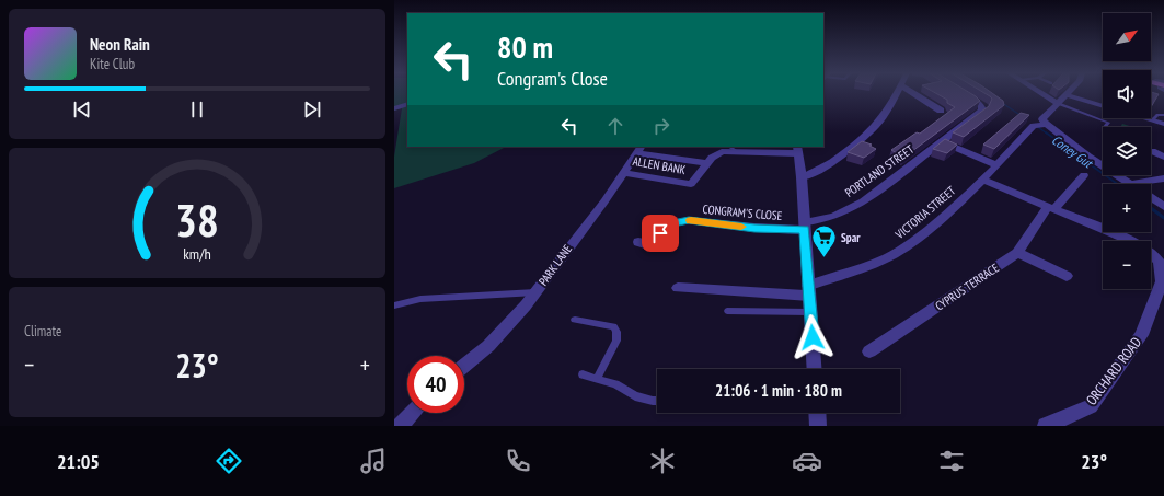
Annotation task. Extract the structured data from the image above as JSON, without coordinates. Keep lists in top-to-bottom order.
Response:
{
  "streets": {
    "street": [
      "ALLEN BANK",
      "PORTLAND STREET",
      "CONGRAM'S CLOSE",
      "VICTORIA STREET",
      "PARK LANE",
      "CYPRUS TERRACE",
      "ORCHARD ROAD"
    ]
  },
  "crossings": [
    ["ALLEN BANK", "PARK LANE"],
    ["PORTLAND STREET", "CONGRAM'S CLOSE"],
    ["CYPRUS TERRACE", "ORCHARD ROAD"]
  ],
  "water": ["Coney Gut"],
  "places": {
    "supermarket": ["Spar"]
  },
  "north": "top right",
  "page": {
    "map_buttons": ["+", "−"],
    "turn": ["80 m", "Congram's Close"],
    "song": ["Neon Rain", "Kite Club"],
    "tile": "Climate",
    "heat": ["−", "23°", "+"],
    "limit": "40",
    "trip": "21:06 · 1 min · 180 m",
    "tabs": ["21:05", "23°"],
    "gauge": ["38", "km/h"]
  }
}
